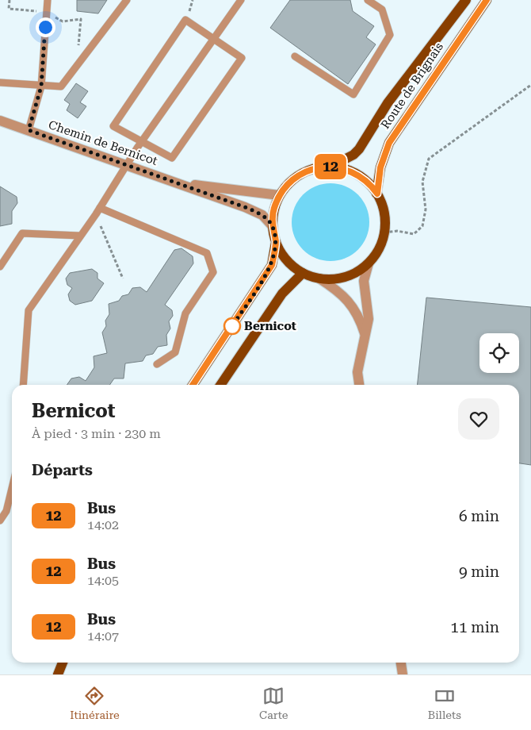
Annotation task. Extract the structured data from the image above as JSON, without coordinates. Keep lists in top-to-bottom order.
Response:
{
  "streets": {
    "main road": ["Route de Brignais"],
    "street": ["Chemin de Bernicot"]
  },
  "crossings": [
    ["Route de Brignais", "Chemin de Bernicot"]
  ],
  "places": ["Bernicot"],
  "lines": ["bus line 12"],
  "page": {
    "on_map": "12",
    "heading": [
      ["Bernicot", "À pied · 3 min · 230 m"],
      "Départs"
    ],
    "list": [
      {
        "mark": "12",
        "name": "Bus",
        "note": "14:02",
        "value": "6 min"
      },
      {
        "mark": "12",
        "name": "Bus",
        "note": "14:05",
        "value": "9 min"
      },
      {
        "mark": "12",
        "name": "Bus",
        "note": "14:07",
        "value": "11 min"
      }
    ],
    "tabs": ["Itinéraire", "Carte", "Billets"]
  }
}
